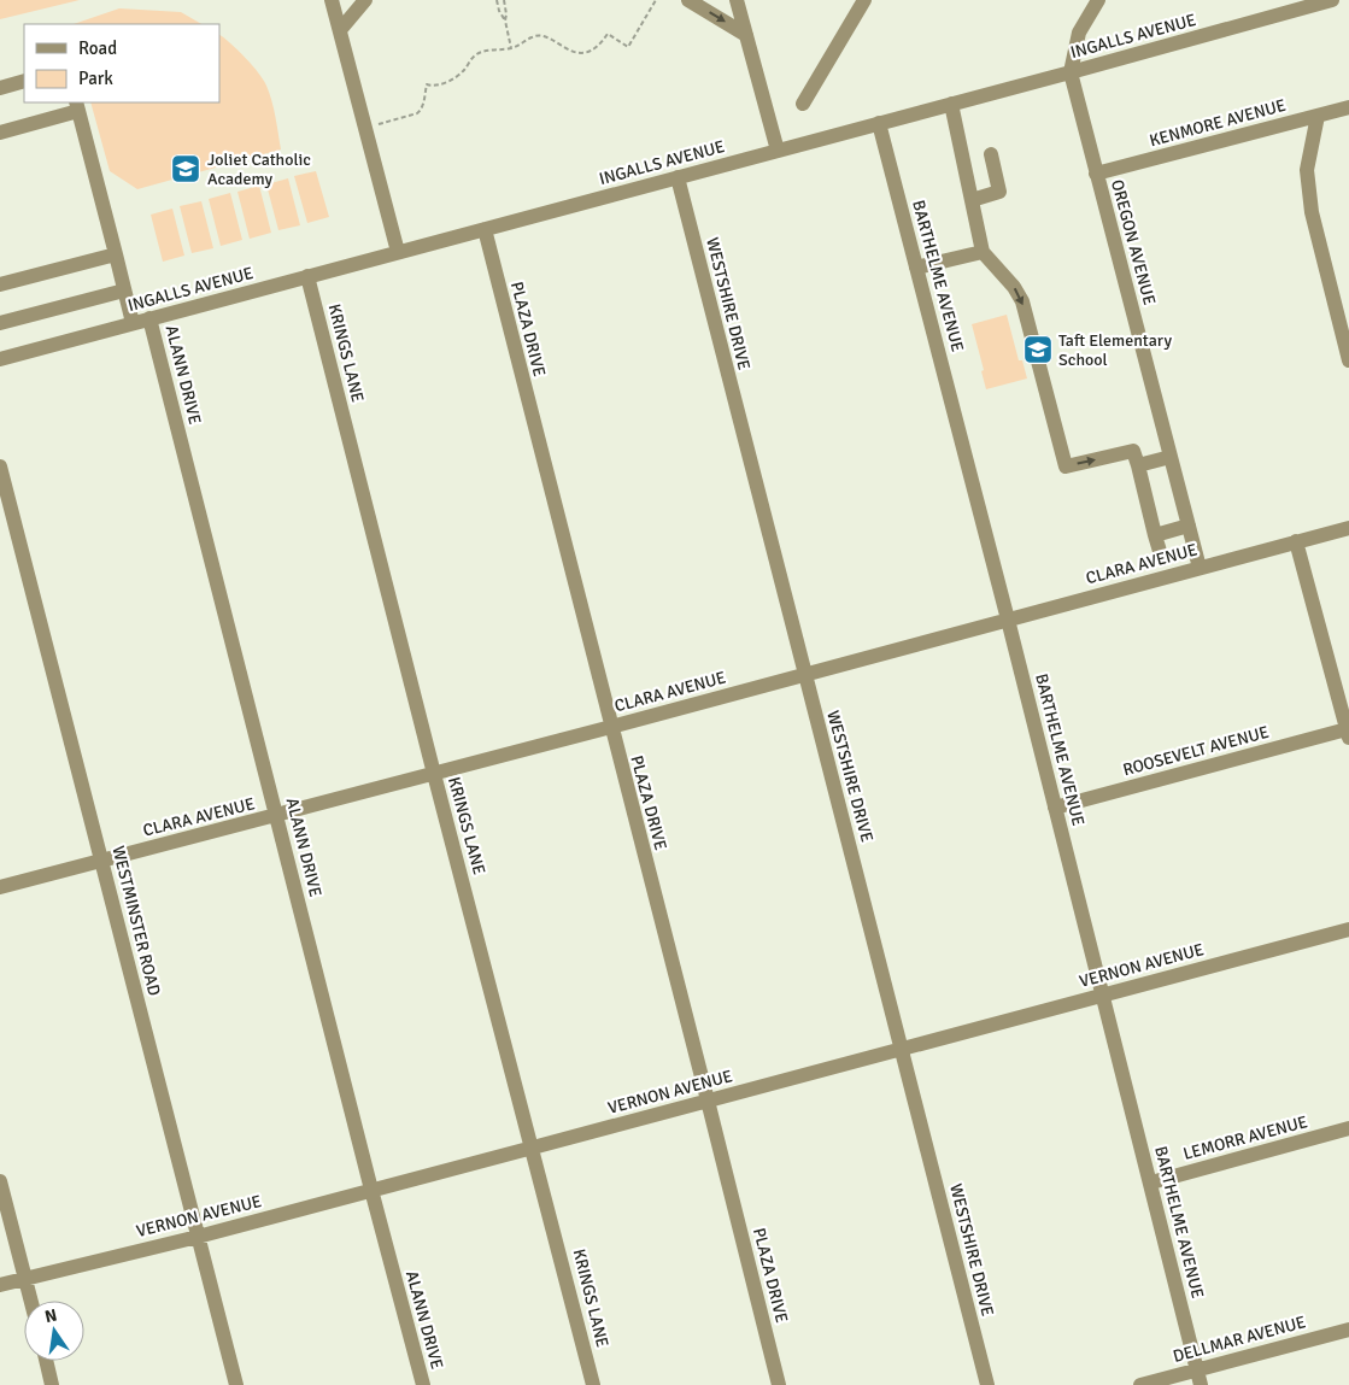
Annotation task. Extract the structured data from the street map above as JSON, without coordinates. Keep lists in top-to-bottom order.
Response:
{
  "streets": {
    "street": [
      "INGALLS AVENUE",
      "KENMORE AVENUE",
      "OREGON AVENUE",
      "BARTHELME AVENUE",
      "WESTSHIRE DRIVE",
      "PLAZA DRIVE",
      "KRINGS LANE",
      "ALANN DRIVE",
      "CLARA AVENUE",
      "ROOSEVELT AVENUE",
      "WESTMINSTER ROAD",
      "VERNON AVENUE",
      "LEMORR AVENUE",
      "DELLMAR AVENUE"
    ]
  },
  "crossings": [
    ["INGALLS AVENUE", "OREGON AVENUE"],
    ["INGALLS AVENUE", "BARTHELME AVENUE"],
    ["INGALLS AVENUE", "WESTSHIRE DRIVE"],
    ["INGALLS AVENUE", "PLAZA DRIVE"],
    ["INGALLS AVENUE", "KRINGS LANE"],
    ["INGALLS AVENUE", "ALANN DRIVE"],
    ["KENMORE AVENUE", "OREGON AVENUE"],
    ["OREGON AVENUE", "CLARA AVENUE"],
    ["BARTHELME AVENUE", "CLARA AVENUE"],
    ["BARTHELME AVENUE", "ROOSEVELT AVENUE"],
    ["BARTHELME AVENUE", "VERNON AVENUE"],
    ["BARTHELME AVENUE", "LEMORR AVENUE"],
    ["BARTHELME AVENUE", "DELLMAR AVENUE"],
    ["WESTSHIRE DRIVE", "CLARA AVENUE"],
    ["WESTSHIRE DRIVE", "VERNON AVENUE"],
    ["PLAZA DRIVE", "CLARA AVENUE"],
    ["PLAZA DRIVE", "VERNON AVENUE"],
    ["KRINGS LANE", "CLARA AVENUE"],
    ["KRINGS LANE", "VERNON AVENUE"],
    ["ALANN DRIVE", "CLARA AVENUE"],
    ["ALANN DRIVE", "VERNON AVENUE"],
    ["CLARA AVENUE", "WESTMINSTER ROAD"],
    ["WESTMINSTER ROAD", "VERNON AVENUE"]
  ],
  "places": {
    "school or university": ["Joliet Catholic Academy", "Taft Elementary School"]
  },
  "legend": ["Road", "Park"],
  "north": "top"
}
